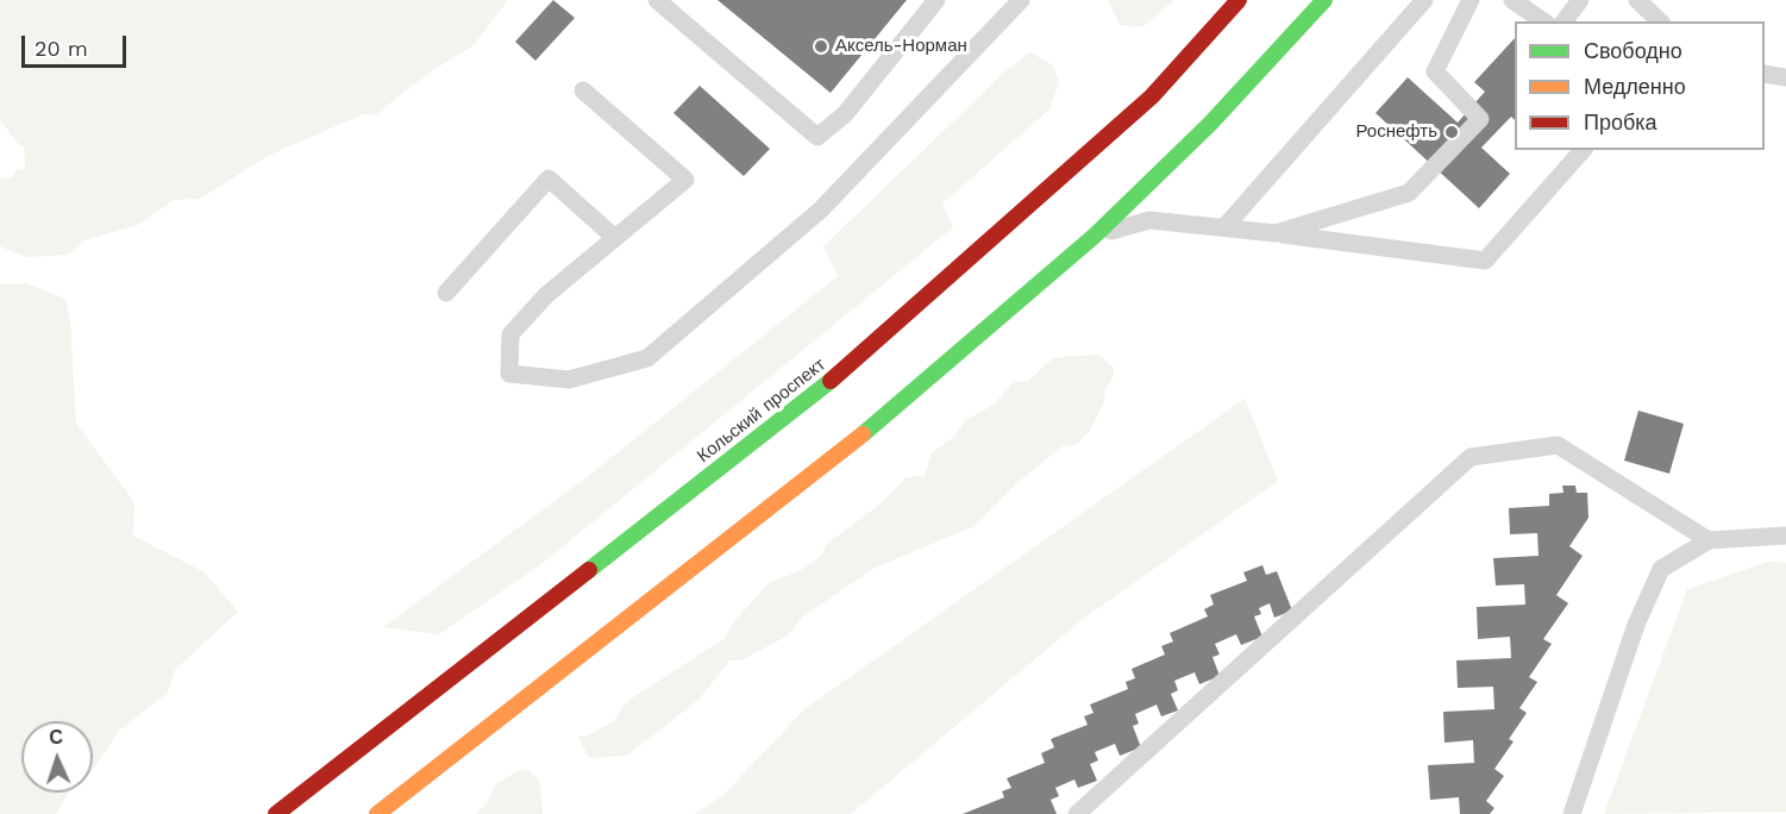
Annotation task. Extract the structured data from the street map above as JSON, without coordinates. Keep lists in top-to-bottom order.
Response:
{
  "streets": {
    "main road": ["Кольский проспект"]
  },
  "places": ["Аксель-Норман", "Роснефть"],
  "legend": ["Свободно", "Медленно", "Пробка"],
  "scale_bar": "20 m",
  "north": "top"
}
